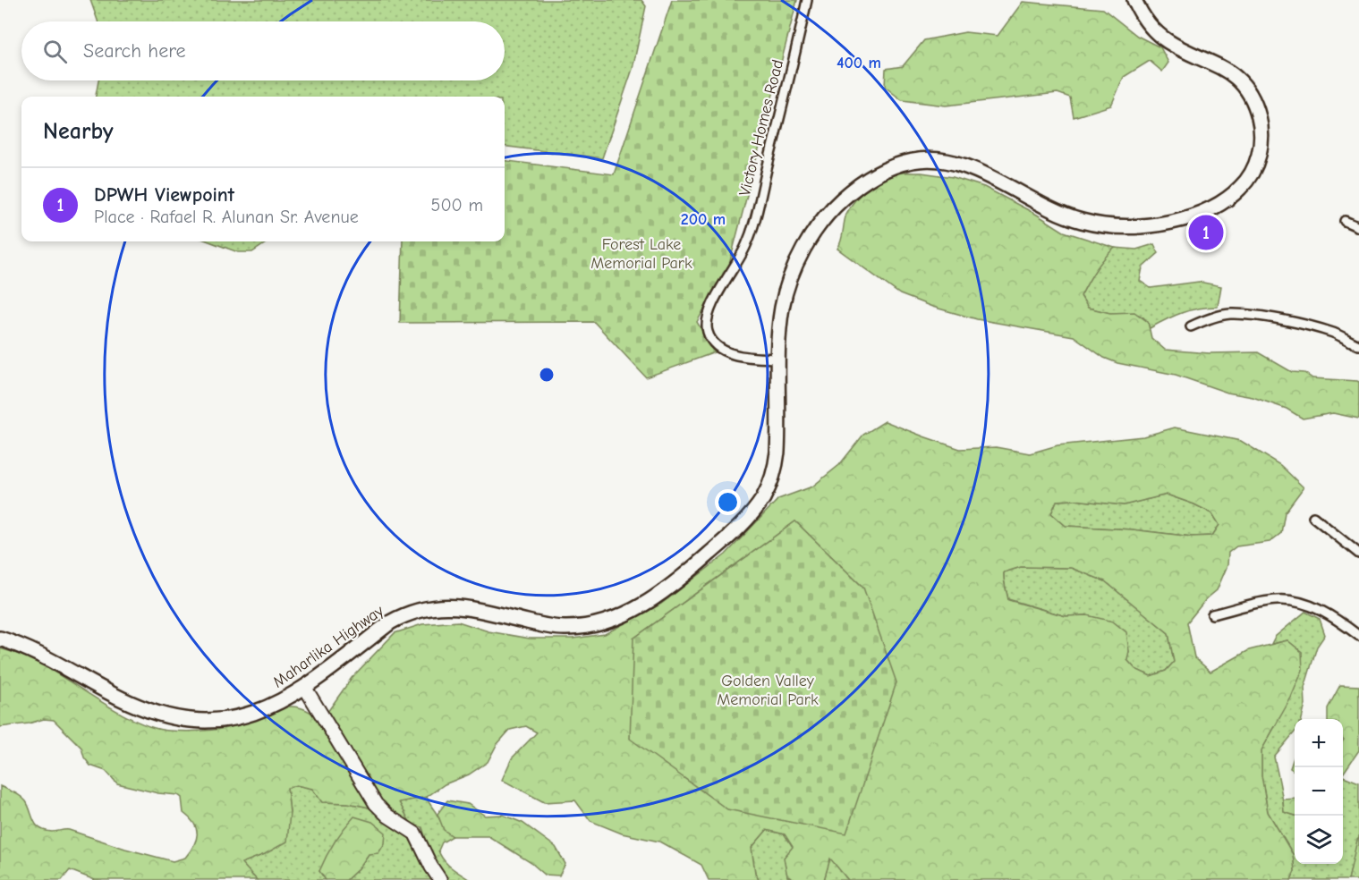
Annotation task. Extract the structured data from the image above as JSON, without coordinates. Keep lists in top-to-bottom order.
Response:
{
  "streets": {
    "highway": ["Maharlika Highway"],
    "street": ["Victory Homes Road"]
  },
  "crossings": [
    ["Victory Homes Road", "Maharlika Highway"]
  ],
  "parks": ["Forest Lake Memorial Park", "Golden Valley Memorial Park"],
  "page": {
    "search": "Search here",
    "heading": "Nearby",
    "list": [
      {
        "mark": "1",
        "name": "DPWH Viewpoint",
        "note": "Place · Rafael R. Alunan Sr. Avenue",
        "value": "500 m"
      }
    ],
    "pins": "1",
    "map_buttons": ["+", "−"]
  },
  "rings": ["400 m", "200 m"]
}
